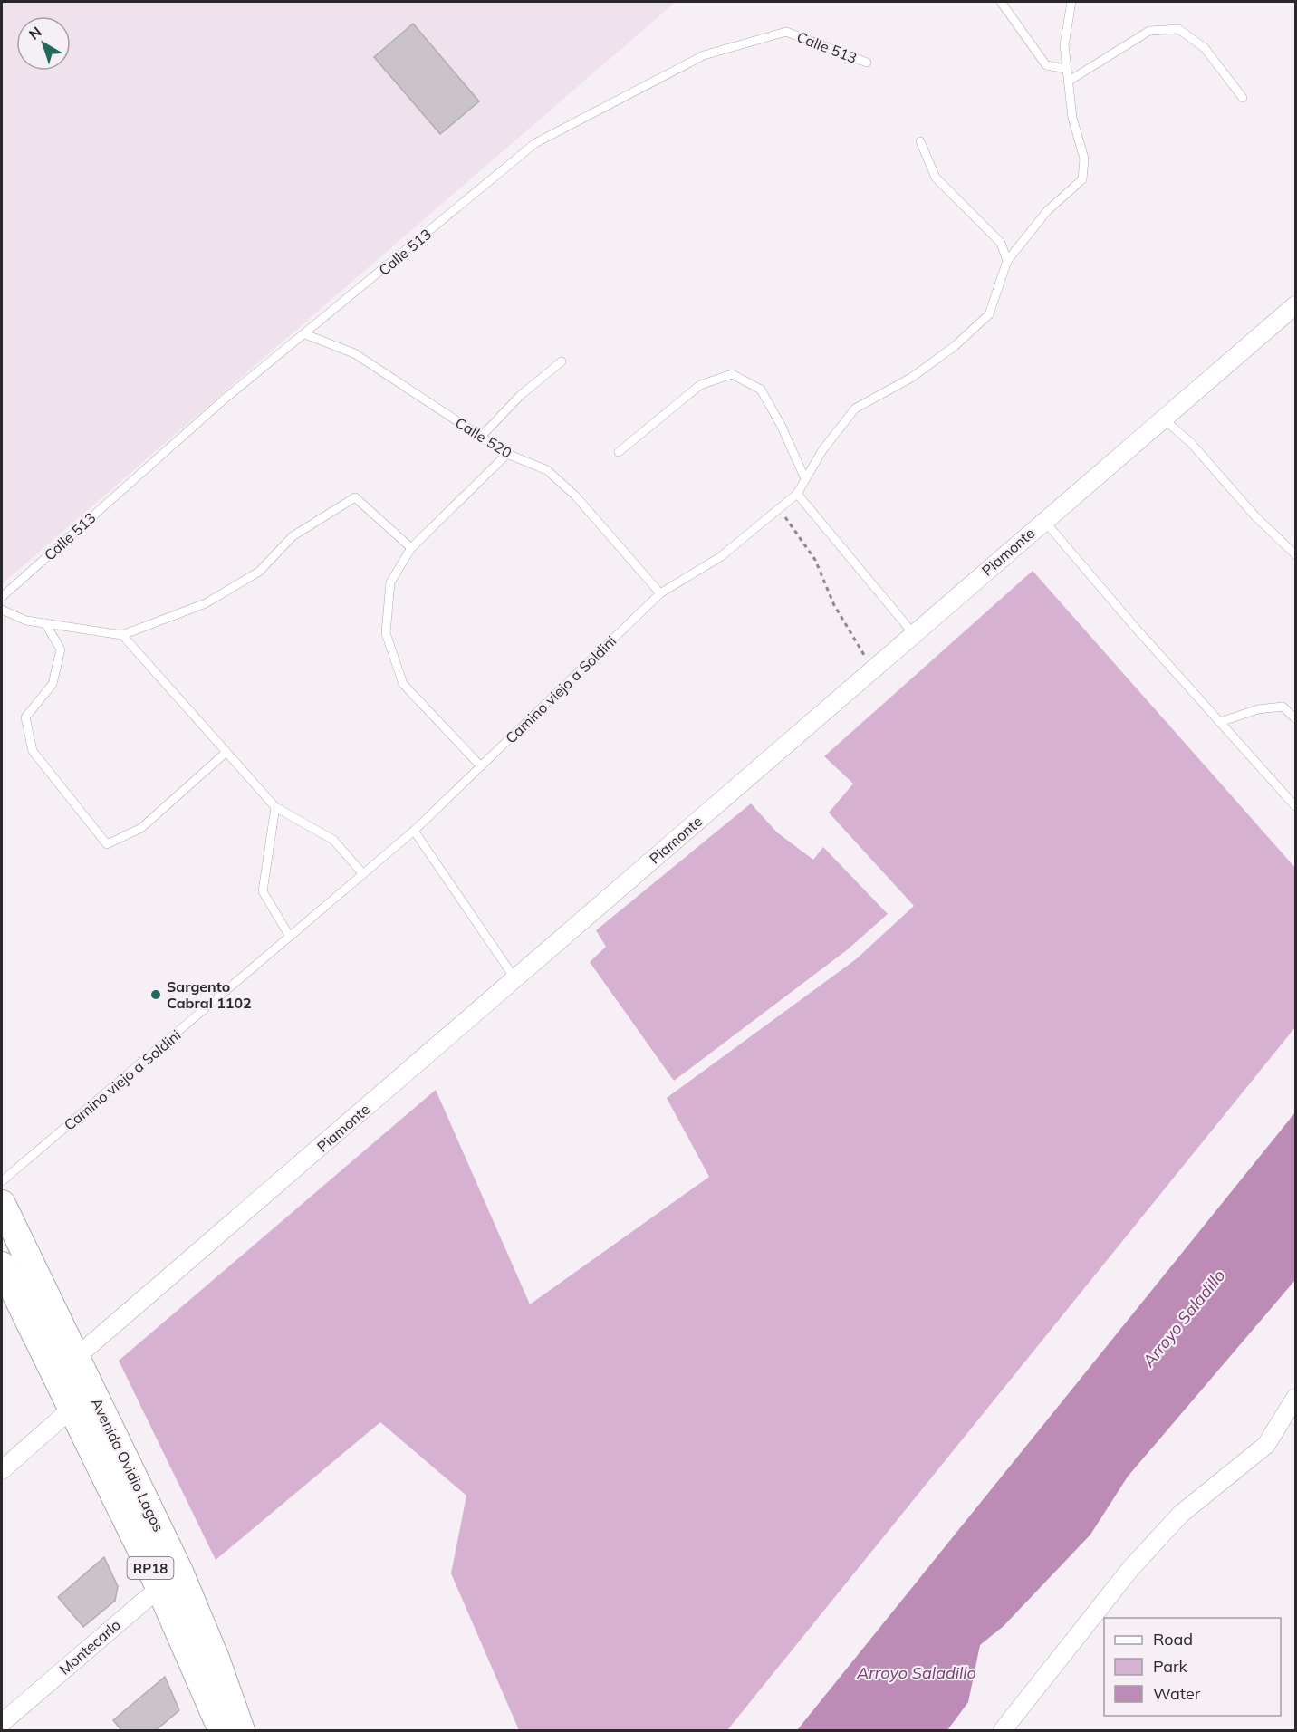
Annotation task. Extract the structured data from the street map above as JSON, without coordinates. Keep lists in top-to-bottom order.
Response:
{
  "streets": {
    "main road": ["Avenida Ovidio Lagos", "RP18"],
    "street": ["Piamonte", "Montecarlo"],
    "lane": ["Calle 513", "Calle 520", "Camino viejo a Soldini"]
  },
  "crossings": [
    ["Calle 513", "Calle 520"],
    ["Calle 520", "Camino viejo a Soldini"],
    ["Piamonte", "Avenida Ovidio Lagos"],
    ["Avenida Ovidio Lagos", "Montecarlo"]
  ],
  "water": ["Arroyo Saladillo"],
  "places": ["Sargento Cabral 1102"],
  "legend": ["Road", "Park", "Water"],
  "north": "top left"
}
